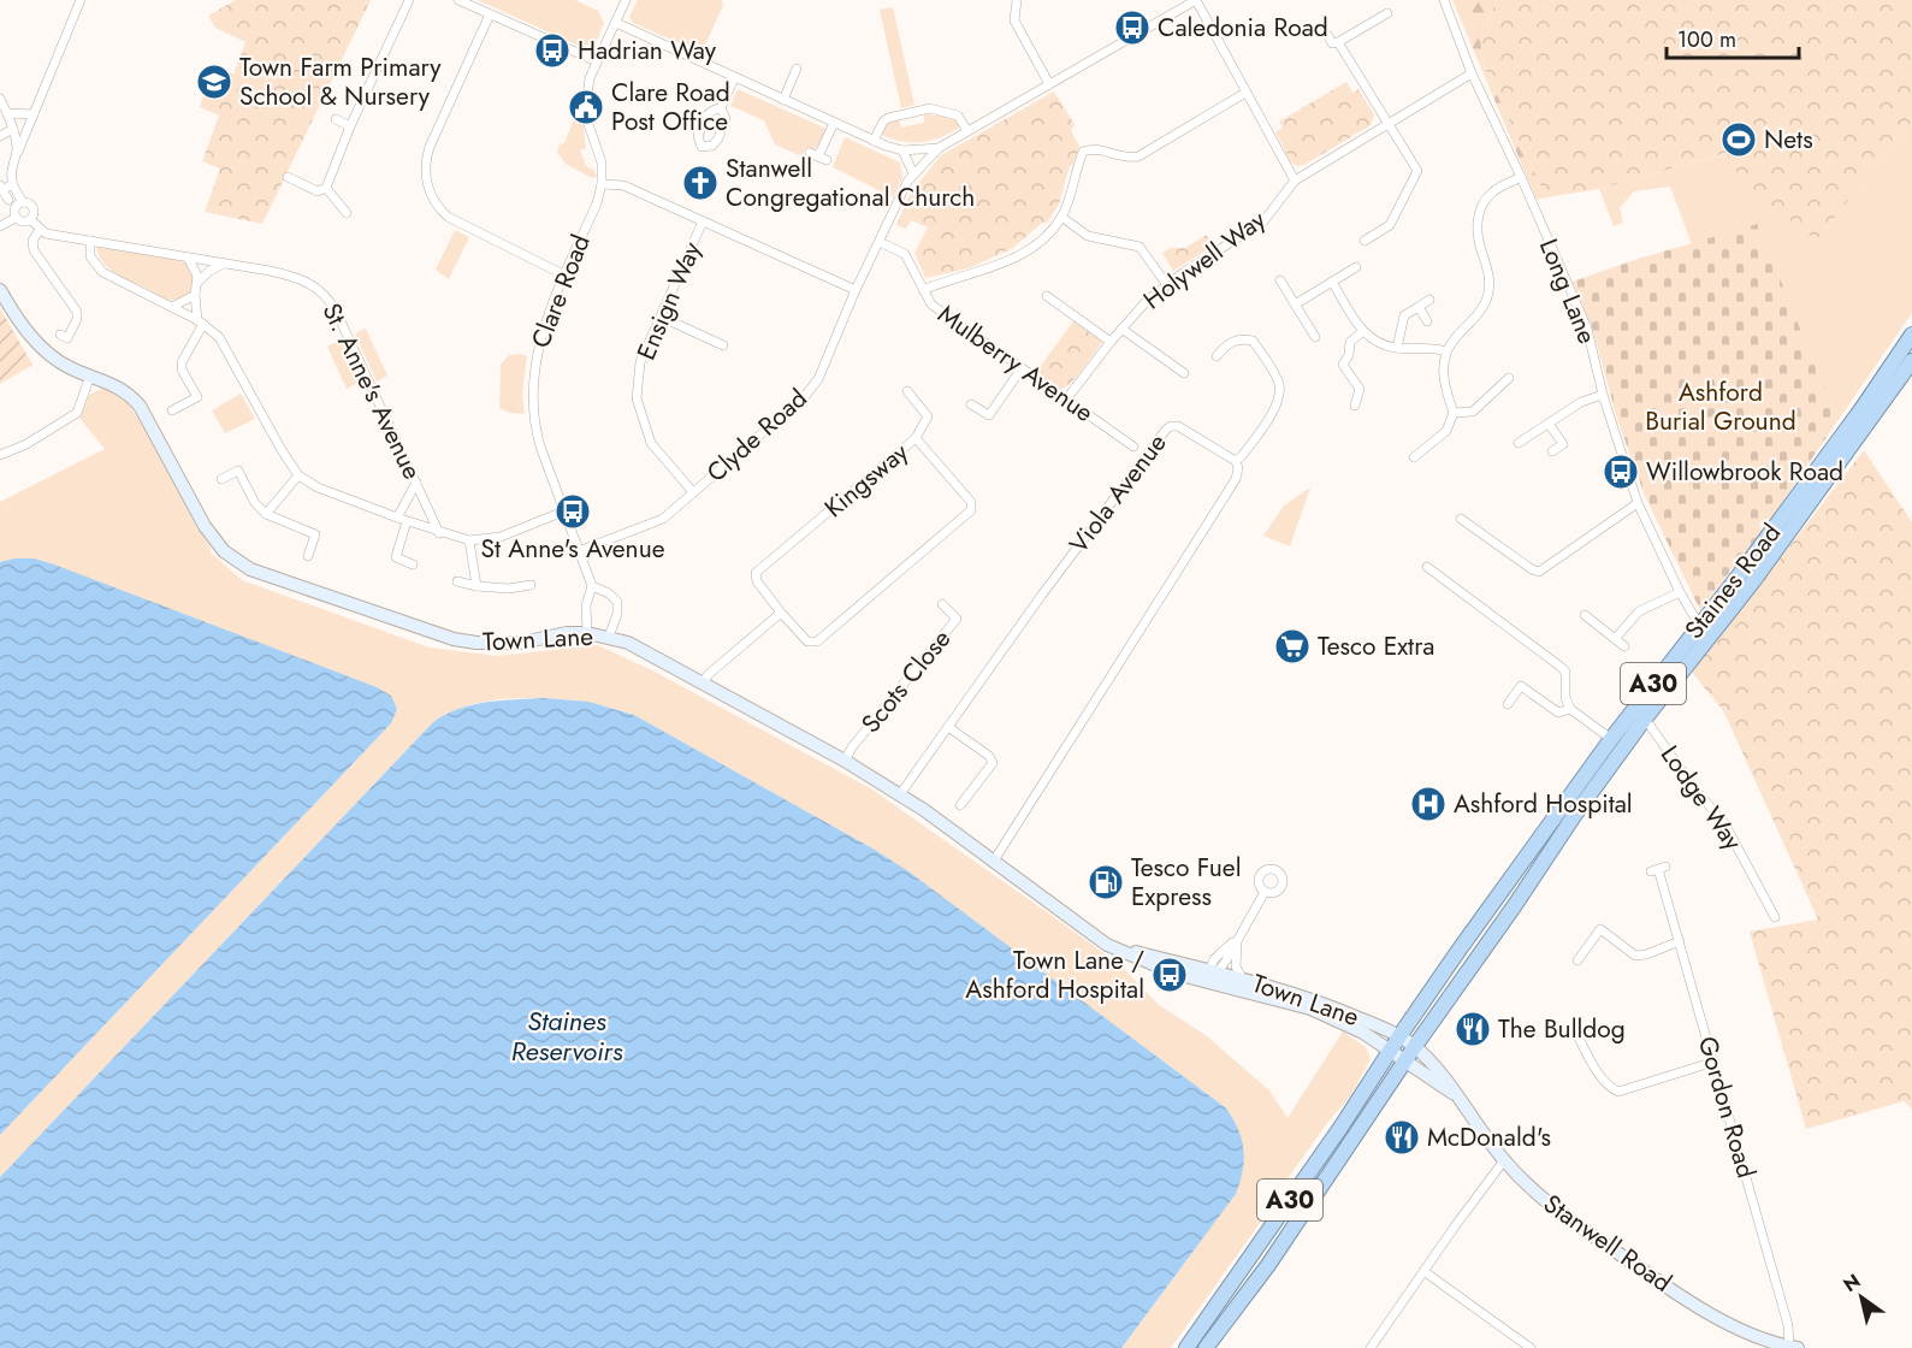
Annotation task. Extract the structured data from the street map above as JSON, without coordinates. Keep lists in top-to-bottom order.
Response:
{
  "streets": {
    "highway": ["Staines Road", "A30"],
    "main road": ["Town Lane", "Stanwell Road"],
    "street": [
      "Holywell Way",
      "Clare Road",
      "Long Lane",
      "Ensign Way",
      "Mulberry Avenue",
      "St. Anne's Avenue",
      "Clyde Road",
      "Kingsway",
      "Viola Avenue",
      "Scots Close",
      "Lodge Way",
      "Gordon Road"
    ]
  },
  "crossings": [
    ["Holywell Way", "Long Lane"],
    ["Holywell Way", "Mulberry Avenue"],
    ["Clare Road", "Clyde Road"],
    ["Clare Road", "Town Lane"],
    ["Long Lane", "Staines Road"],
    ["Ensign Way", "Clyde Road"],
    ["Mulberry Avenue", "Clyde Road"],
    ["Viola Avenue", "Town Lane"],
    ["Staines Road", "Town Lane"],
    ["Staines Road", "A30"],
    ["Staines Road", "Lodge Way"],
    ["Staines Road", "Stanwell Road"],
    ["Town Lane", "Scots Close"],
    ["Town Lane", "A30"],
    ["Town Lane", "Stanwell Road"],
    ["A30", "Stanwell Road"],
    ["Gordon Road", "Stanwell Road"]
  ],
  "water": ["Staines Reservoirs"],
  "parks": ["Ashford Burial Ground"],
  "places": {
    "bus stop": [
      "Caledonia Road",
      "Hadrian Way",
      "Willowbrook Road",
      "St Anne's Avenue",
      "Town Lane / Ashford Hospital"
    ],
    "school or university": ["Town Farm Primary School & Nursery"],
    "public building": ["Clare Road Post Office"],
    "sports": ["Nets"],
    "church": ["Stanwell Congregational Church"],
    "supermarket": ["Tesco Extra"],
    "hospital": ["Ashford Hospital"],
    "fuel station": ["Tesco Fuel Express"],
    "restaurant": ["The Bulldog", "McDonald's"]
  },
  "scale_bar": "100 m",
  "north": "top left"
}
